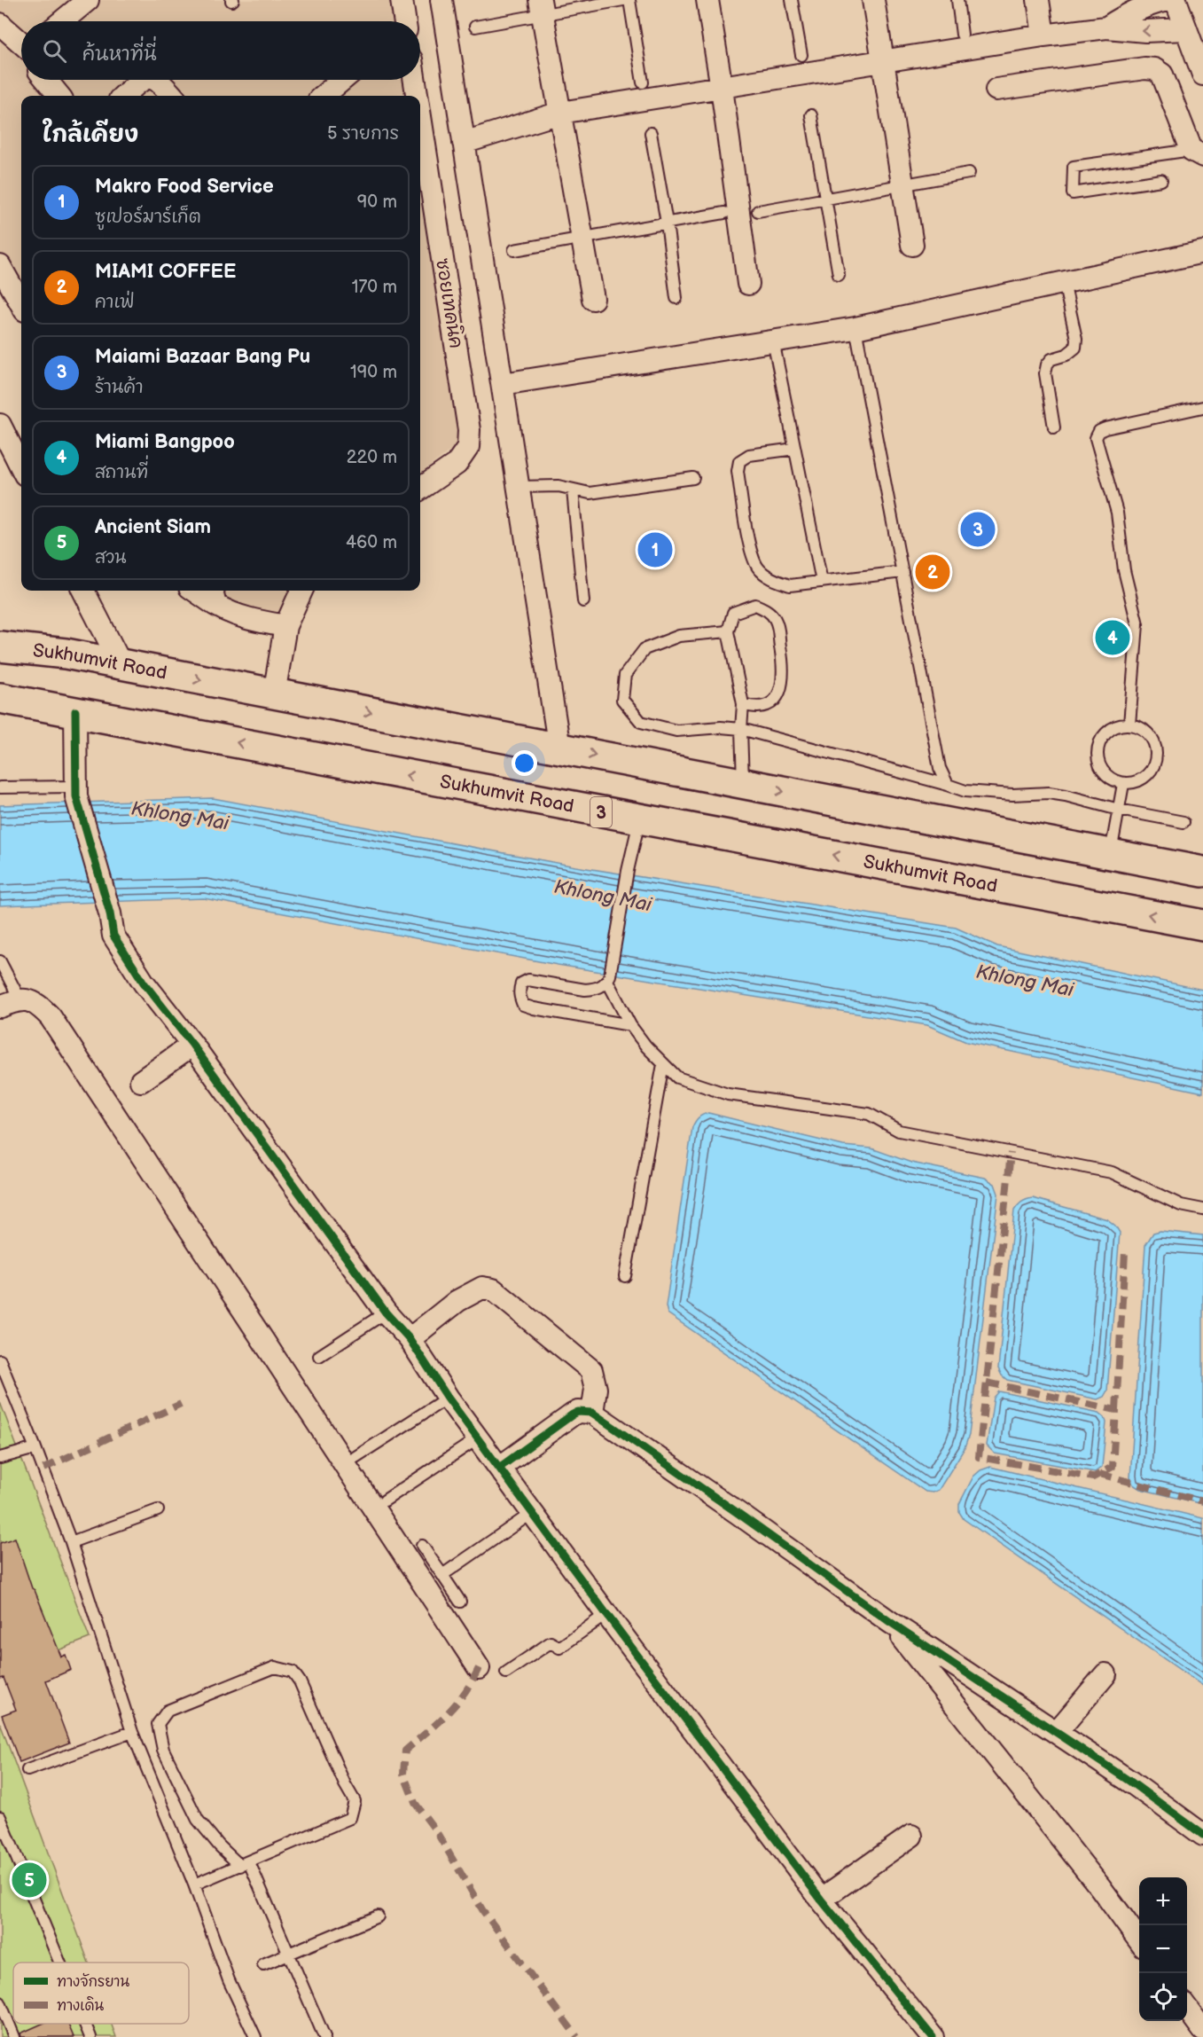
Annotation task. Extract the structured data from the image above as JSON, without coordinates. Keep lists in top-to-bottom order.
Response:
{
  "streets": {
    "highway": ["Sukhumvit Road", "3"],
    "street": ["ซอยเทคนิค"]
  },
  "water": ["Khlong Mai"],
  "legend": ["ทางจักรยาน", "ทางเดิน"],
  "page": {
    "search": "ค้นหาที่นี่",
    "heading": ["ใกล้เคียง", "5 รายการ"],
    "list": [
      {
        "mark": "1",
        "name": "Makro Food Service",
        "note": "ซูเปอร์มาร์เก็ต",
        "value": "90 m"
      },
      {
        "mark": "2",
        "name": "MIAMI COFFEE",
        "note": "คาเฟ่",
        "value": "170 m"
      },
      {
        "mark": "3",
        "name": "Maiami Bazaar Bang Pu",
        "note": "ร้านค้า",
        "value": "190 m"
      },
      {
        "mark": "4",
        "name": "Miami Bangpoo",
        "note": "สถานที่",
        "value": "220 m"
      },
      {
        "mark": "5",
        "name": "Ancient Siam",
        "note": "สวน",
        "value": "460 m"
      }
    ],
    "pins": [
      "3",
      "1",
      "2",
      "4",
      "5"
    ],
    "map_buttons": ["+", "−"]
  }
}
